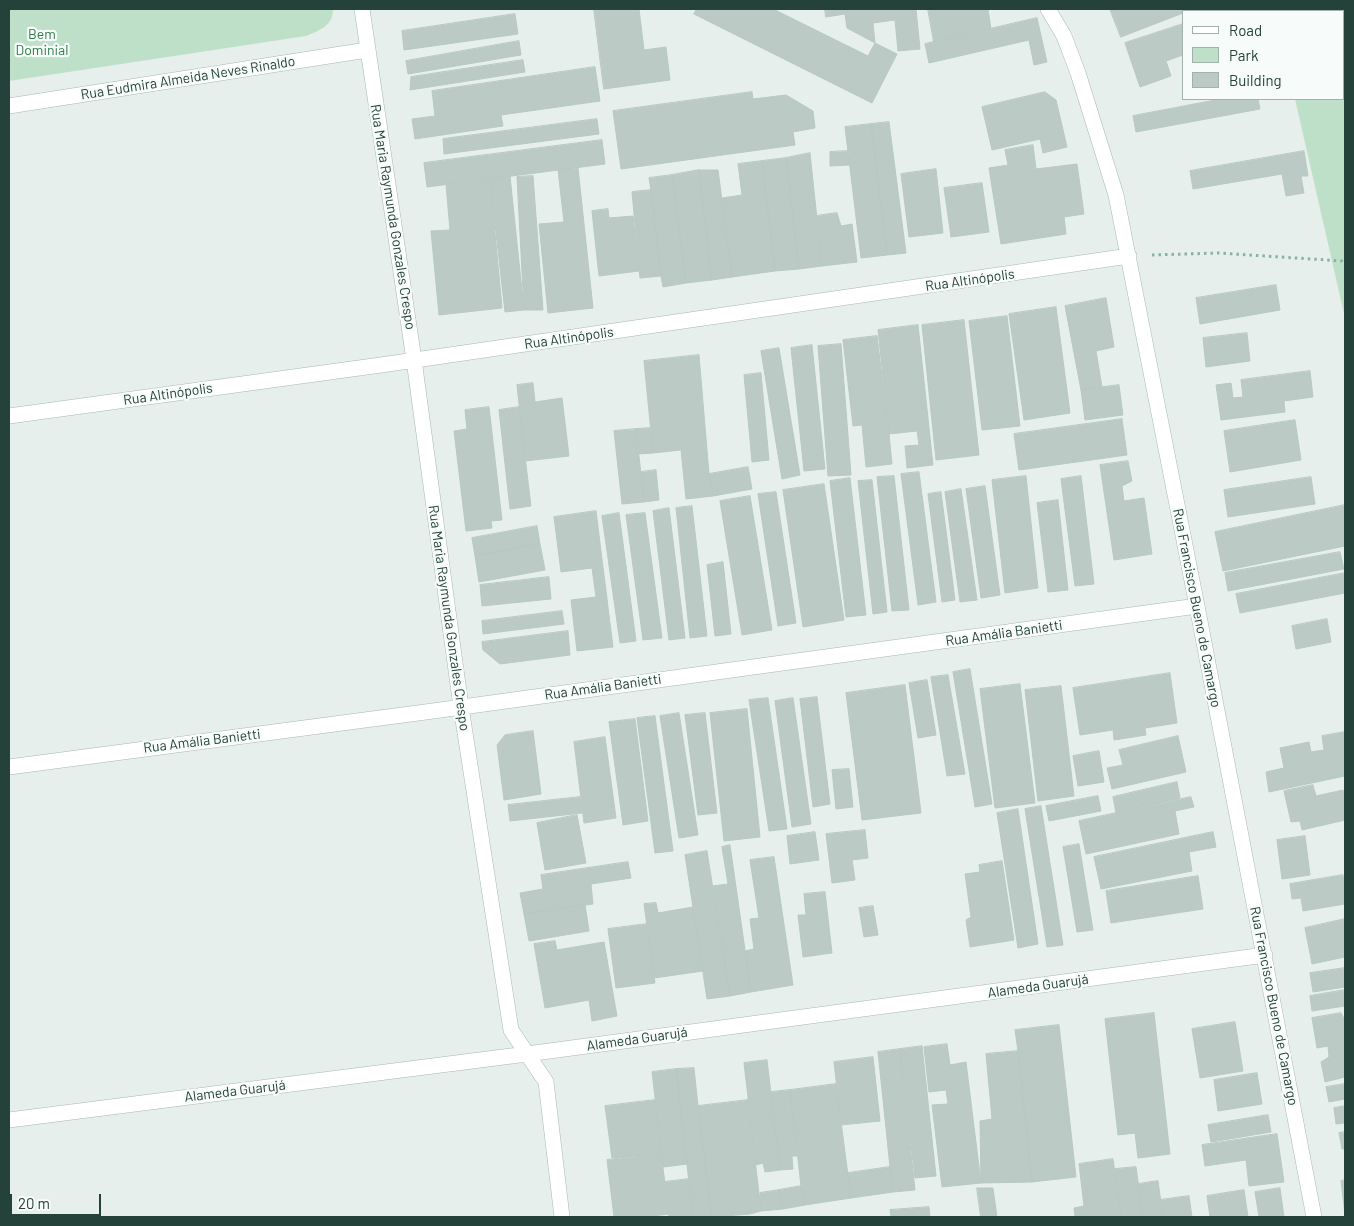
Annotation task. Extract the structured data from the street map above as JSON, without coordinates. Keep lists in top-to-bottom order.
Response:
{
  "streets": {
    "street": [
      "Rua Eudmira Almeida Neves Rinaldo",
      "Rua Maria Raymunda Gonzales Crespo",
      "Rua Altinópolis",
      "Rua Francisco Bueno de Camargo",
      "Rua Amália Banietti",
      "Alameda Guarujá"
    ]
  },
  "crossings": [
    ["Rua Eudmira Almeida Neves Rinaldo", "Rua Maria Raymunda Gonzales Crespo"],
    ["Rua Maria Raymunda Gonzales Crespo", "Rua Altinópolis"],
    ["Rua Maria Raymunda Gonzales Crespo", "Rua Amália Banietti"],
    ["Rua Maria Raymunda Gonzales Crespo", "Alameda Guarujá"],
    ["Rua Altinópolis", "Rua Francisco Bueno de Camargo"],
    ["Rua Francisco Bueno de Camargo", "Rua Amália Banietti"],
    ["Rua Francisco Bueno de Camargo", "Alameda Guarujá"]
  ],
  "parks": ["Bem Dominial"],
  "legend": ["Road", "Park", "Building"],
  "scale_bar": "20 m"
}
